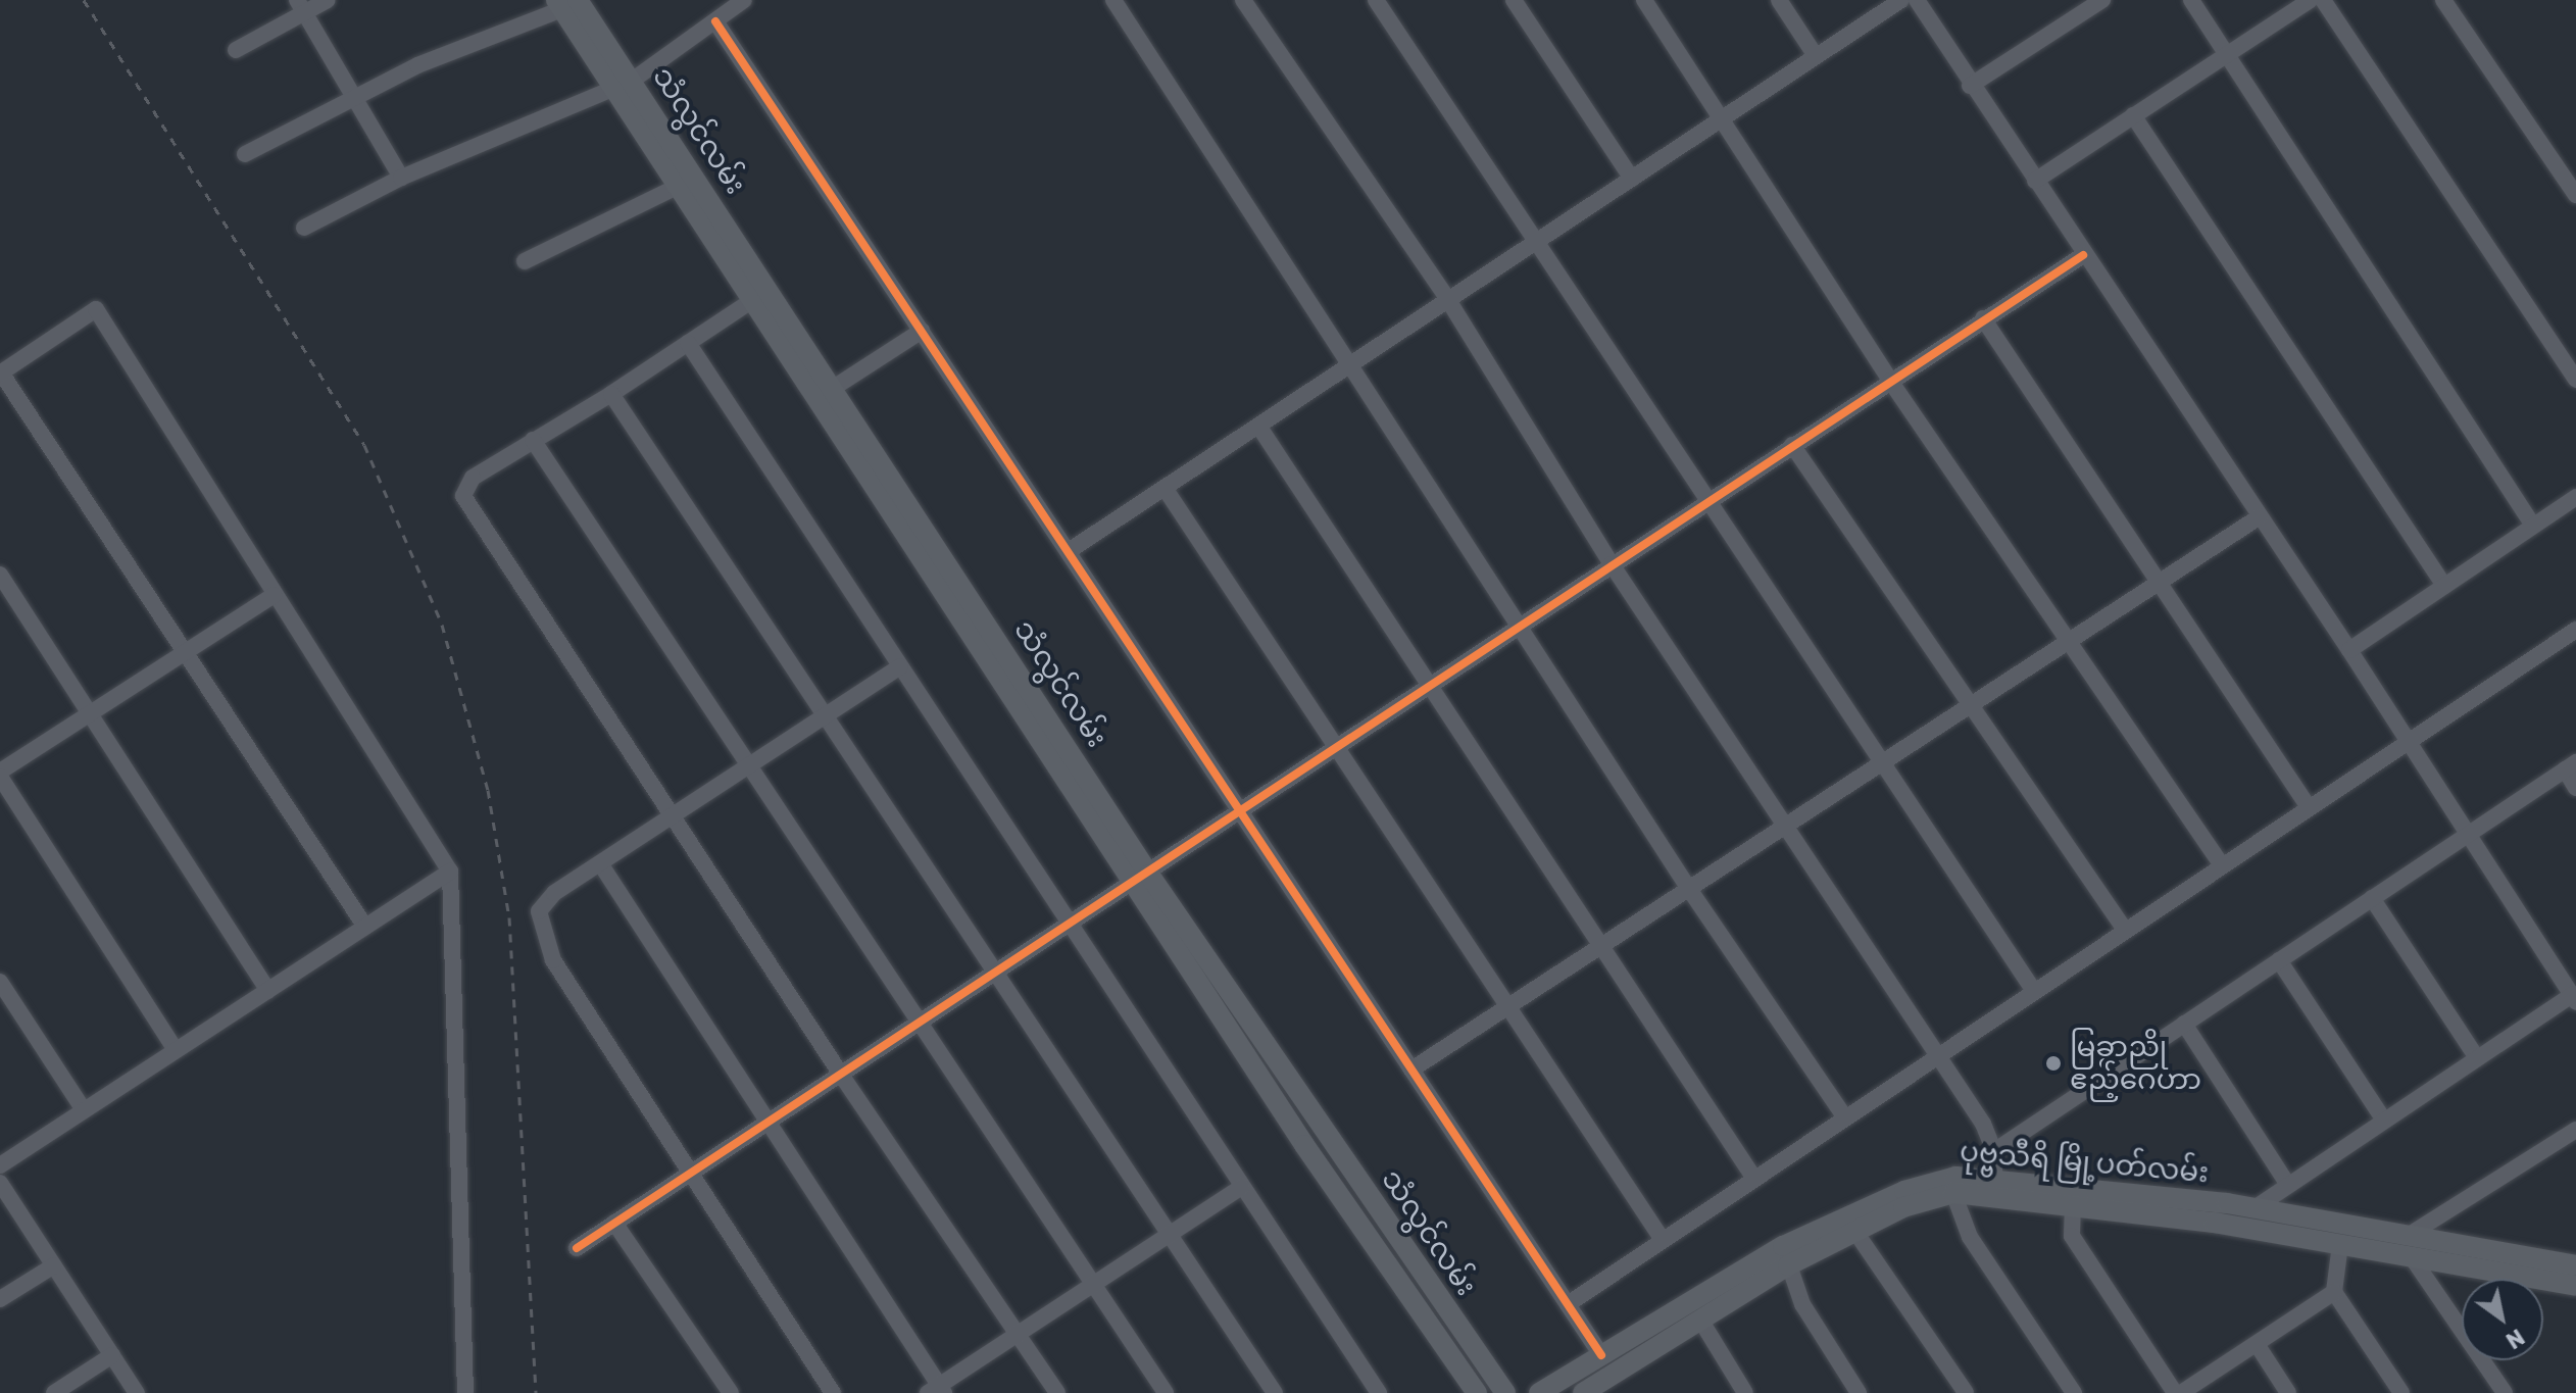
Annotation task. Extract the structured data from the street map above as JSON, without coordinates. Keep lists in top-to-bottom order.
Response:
{
  "streets": {
    "main road": ["သံလွင်လမ်း", "ပုဗ္ဗသီရိ မြို့ပတ်လမ်း"]
  },
  "places": ["မြခွာညို ဧည့်ဂေဟာ"],
  "north": "bottom right"
}
